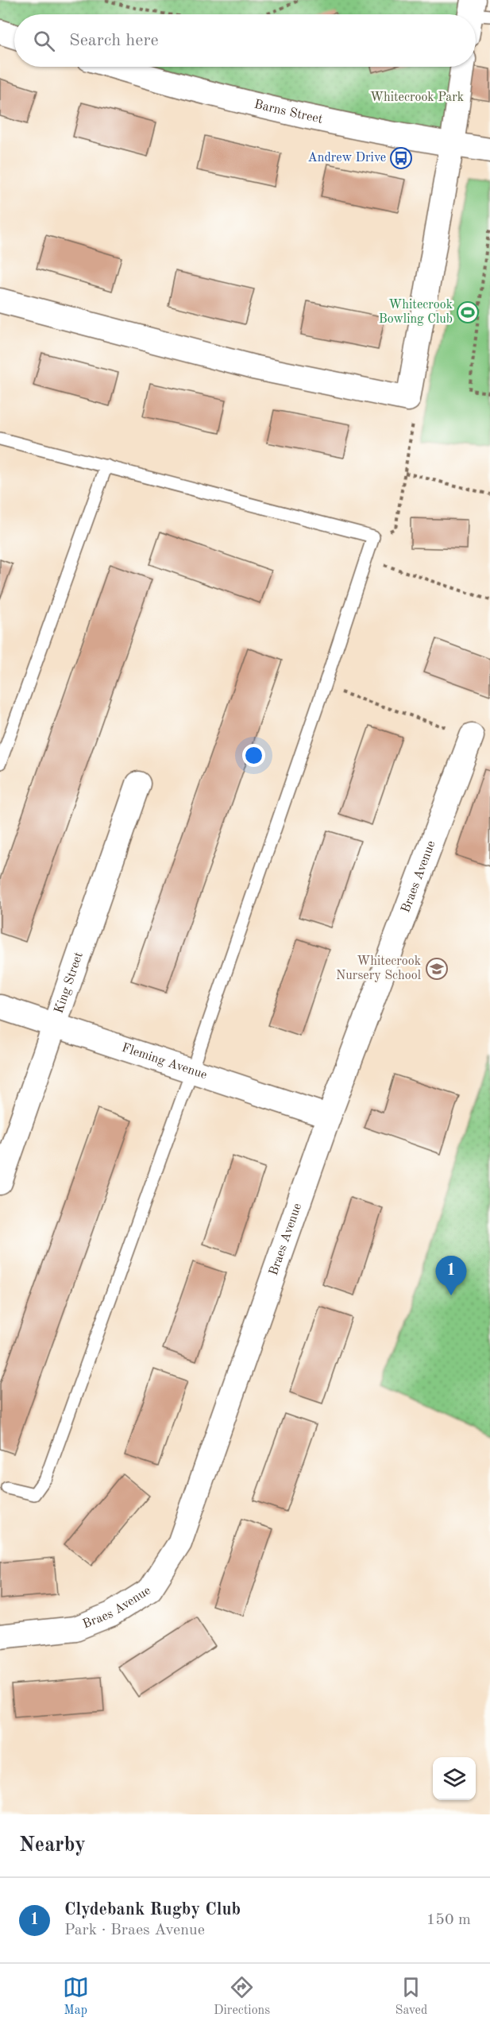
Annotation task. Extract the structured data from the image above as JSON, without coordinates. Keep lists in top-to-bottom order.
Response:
{
  "streets": {
    "street": [
      "Barns Street",
      "Braes Avenue",
      "King Street",
      "Fleming Avenue"
    ]
  },
  "crossings": [
    ["Braes Avenue", "Fleming Avenue"],
    ["King Street", "Fleming Avenue"]
  ],
  "parks": ["Whitecrook Park"],
  "places": {
    "bus stop": ["Andrew Drive"],
    "sports": ["Whitecrook Bowling Club"],
    "school or university": ["Whitecrook Nursery School"]
  },
  "page": {
    "search": "Search here",
    "pins": "1",
    "heading": "Nearby",
    "list": [
      {
        "mark": "1",
        "name": "Clydebank Rugby Club",
        "note": "Park · Braes Avenue",
        "value": "150 m"
      }
    ],
    "nav": ["Map", "Directions", "Saved"]
  }
}
